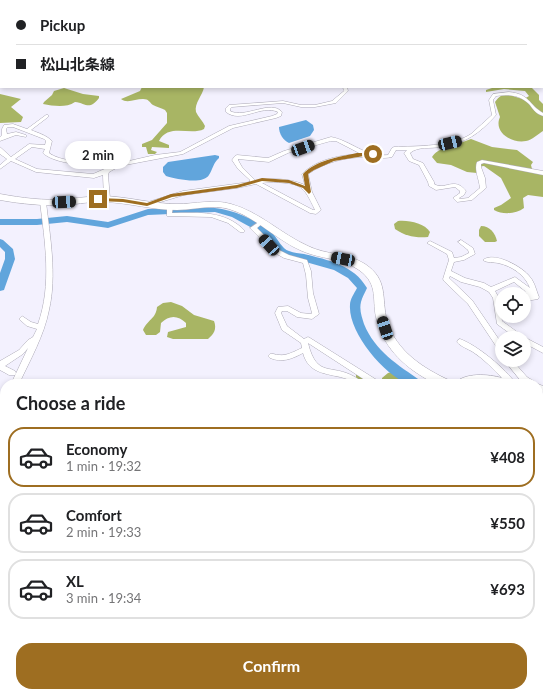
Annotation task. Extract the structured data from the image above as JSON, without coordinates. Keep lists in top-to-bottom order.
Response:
{
  "page": {
    "banner": ["Pickup", "松山北条線"],
    "bubble": "2 min",
    "heading": "Choose a ride",
    "list": [
      {
        "name": "Economy",
        "note": "1 min · 19:32",
        "value": "¥408"
      },
      {
        "name": "Comfort",
        "note": "2 min · 19:33",
        "value": "¥550"
      },
      {
        "name": "XL",
        "note": "3 min · 19:34",
        "value": "¥693"
      }
    ],
    "buttons": "Confirm"
  }
}
